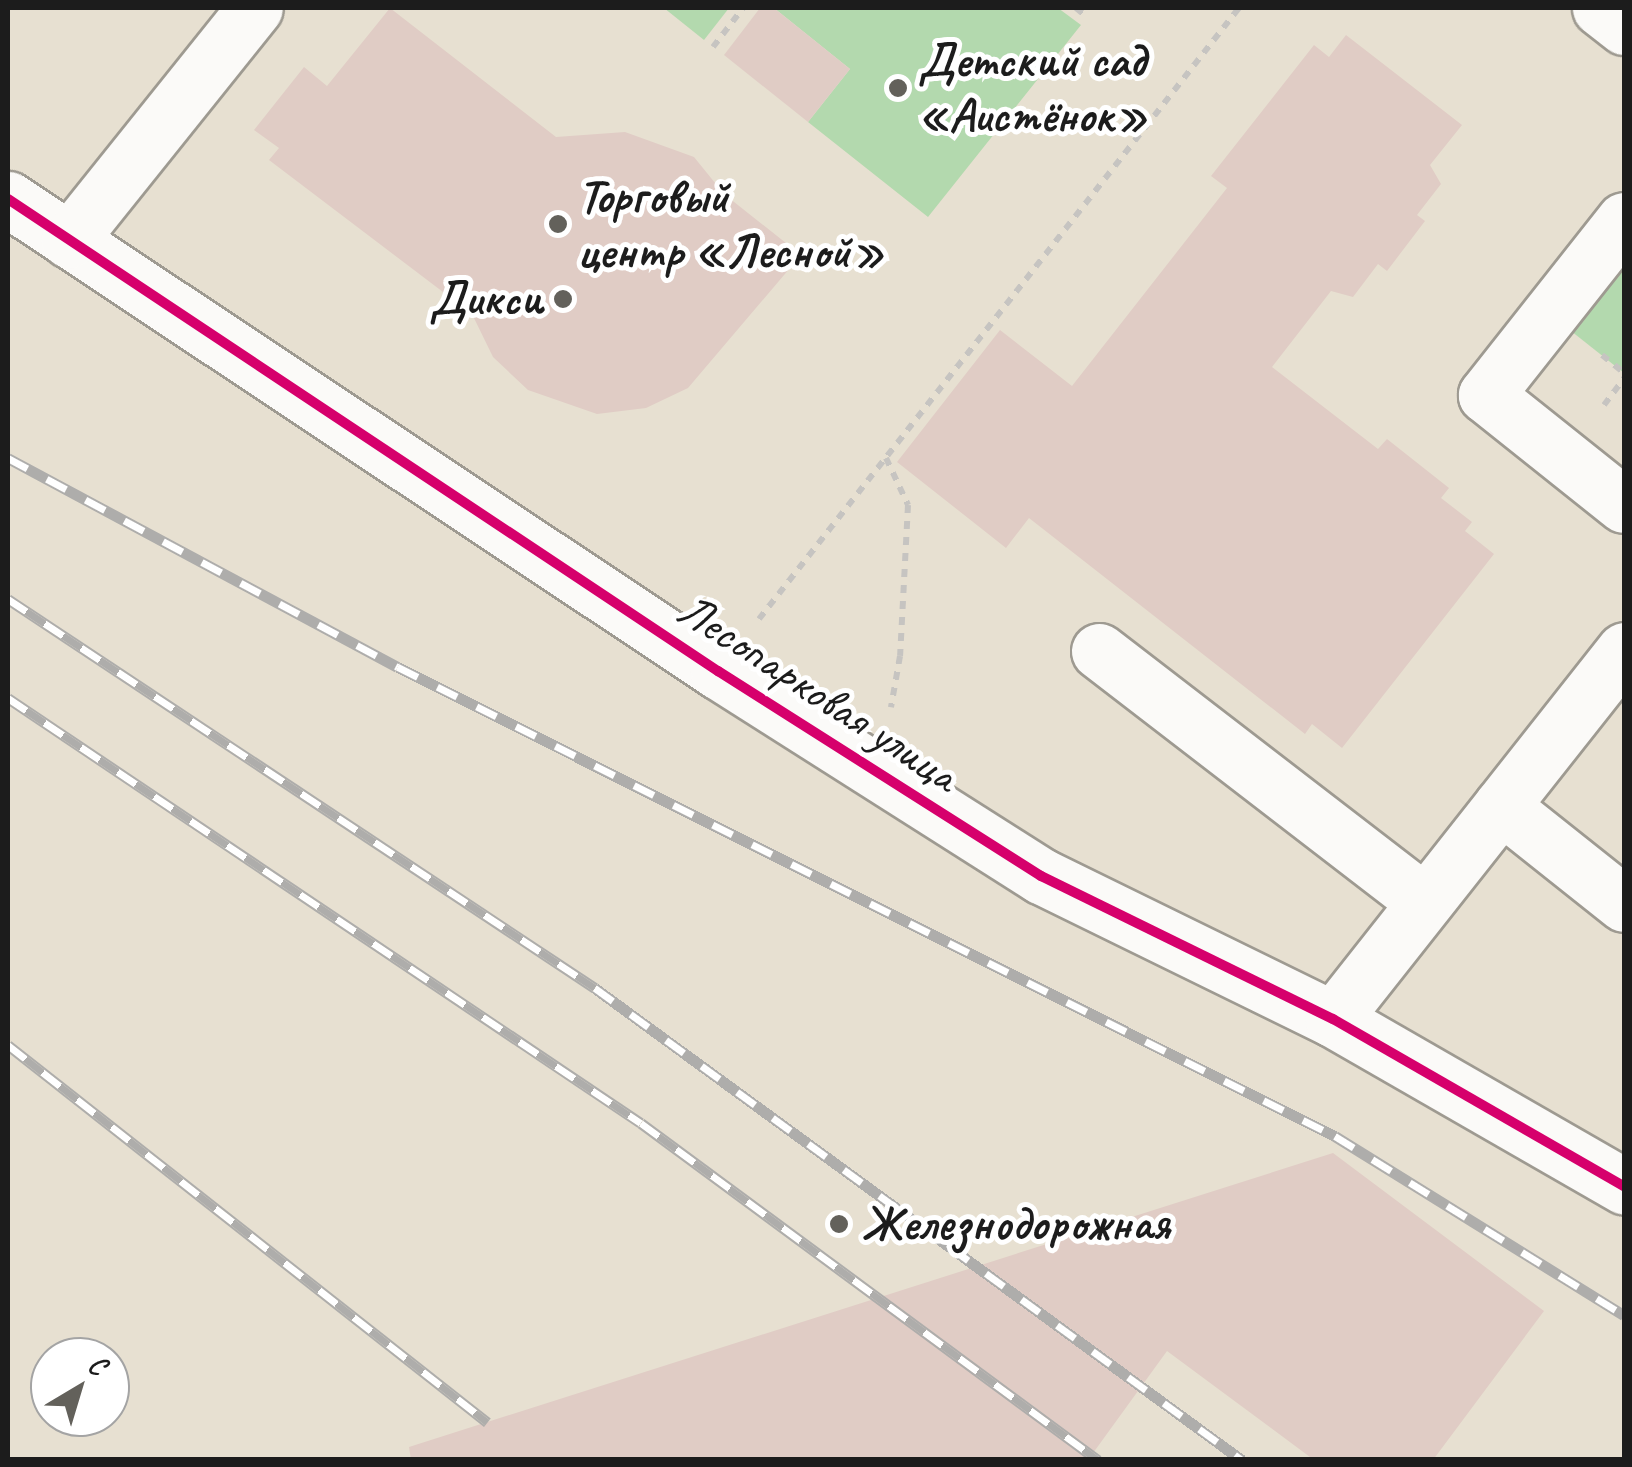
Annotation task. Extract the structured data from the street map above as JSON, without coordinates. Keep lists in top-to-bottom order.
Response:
{
  "streets": {
    "street": ["Лесопарковая улица"]
  },
  "places": [
    "Детский сад «Аистёнок»",
    "Торговый центр «Лесной»",
    "Дикси",
    "Железнодорожная"
  ],
  "north": "top right"
}
